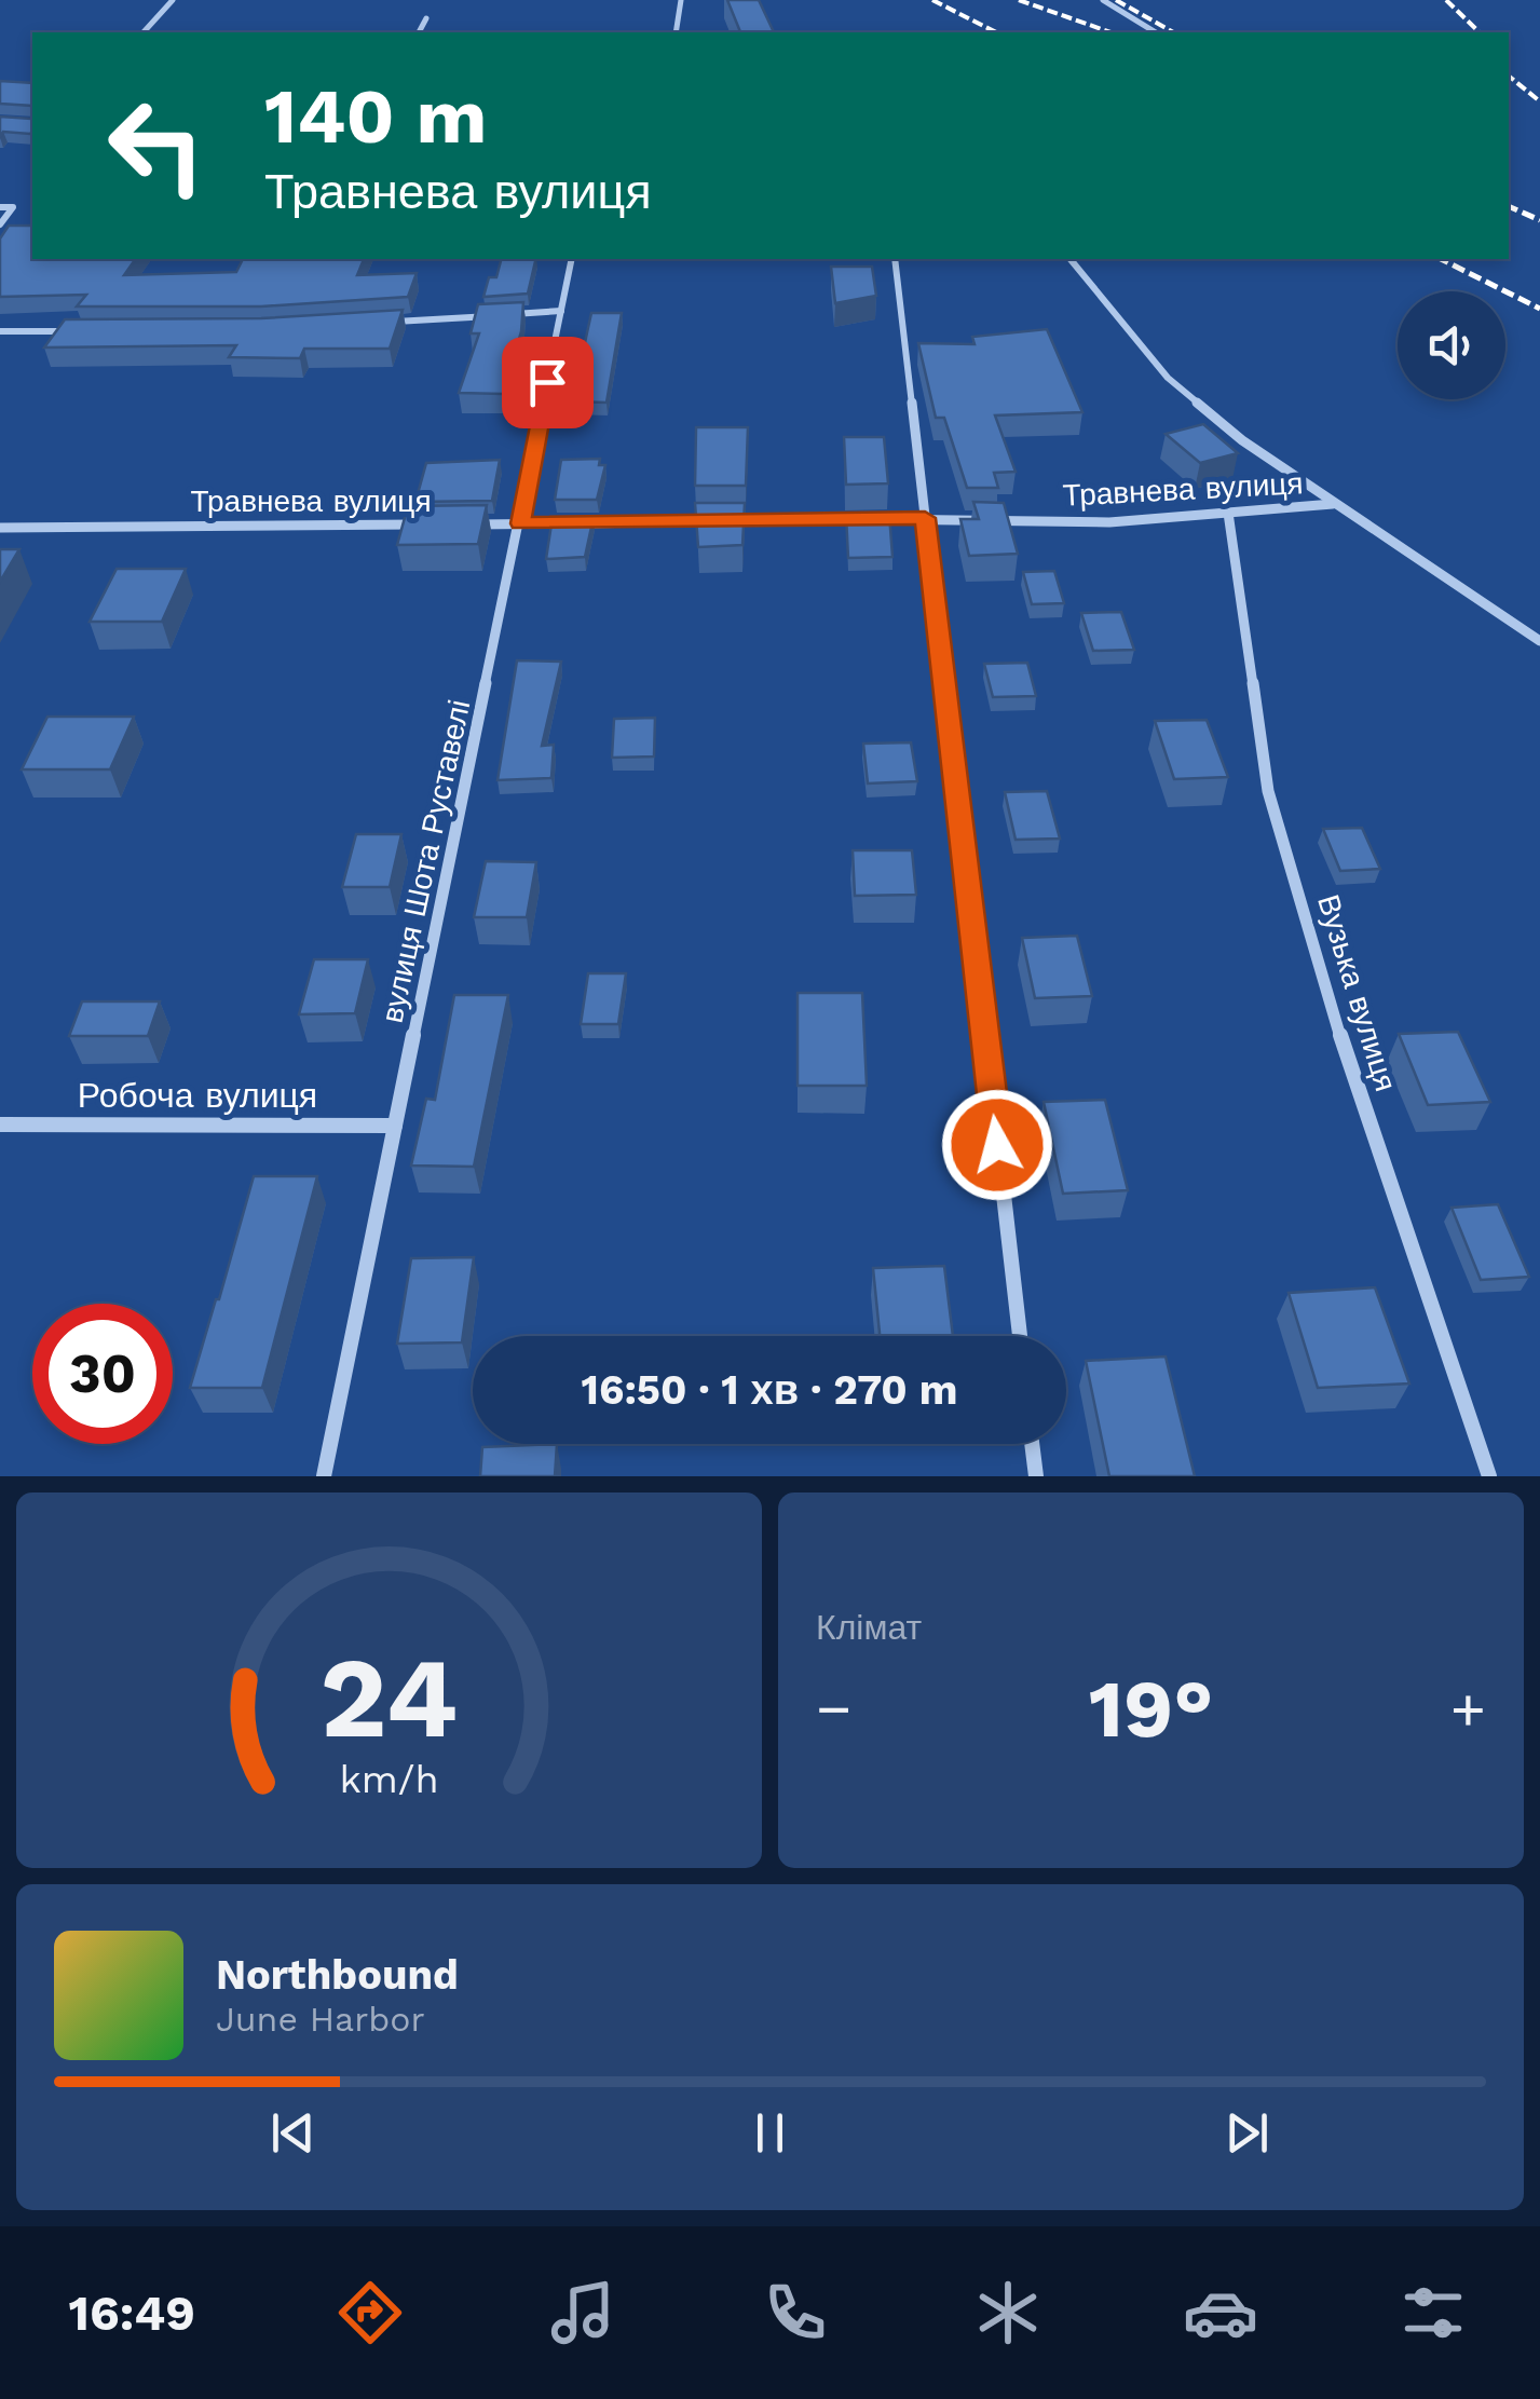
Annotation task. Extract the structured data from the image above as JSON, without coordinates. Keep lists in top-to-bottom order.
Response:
{
  "streets": {
    "street": [
      "Травнева вулиця",
      "вулиця Шота Руставелі",
      "Вузька вулиця",
      "Робоча вулиця"
    ]
  },
  "crossings": [
    ["Травнева вулиця", "вулиця Шота Руставелі"],
    ["Травнева вулиця", "Вузька вулиця"],
    ["вулиця Шота Руставелі", "Робоча вулиця"]
  ],
  "page": {
    "turn": ["140 m", "Травнева вулиця"],
    "limit": "30",
    "trip": "16:50 · 1 хв · 270 m",
    "tile": "Клімат",
    "heat": ["−", "19°", "+"],
    "song": ["Northbound", "June Harbor"],
    "tabs": "16:49",
    "gauge": ["24", "km/h"]
  }
}
